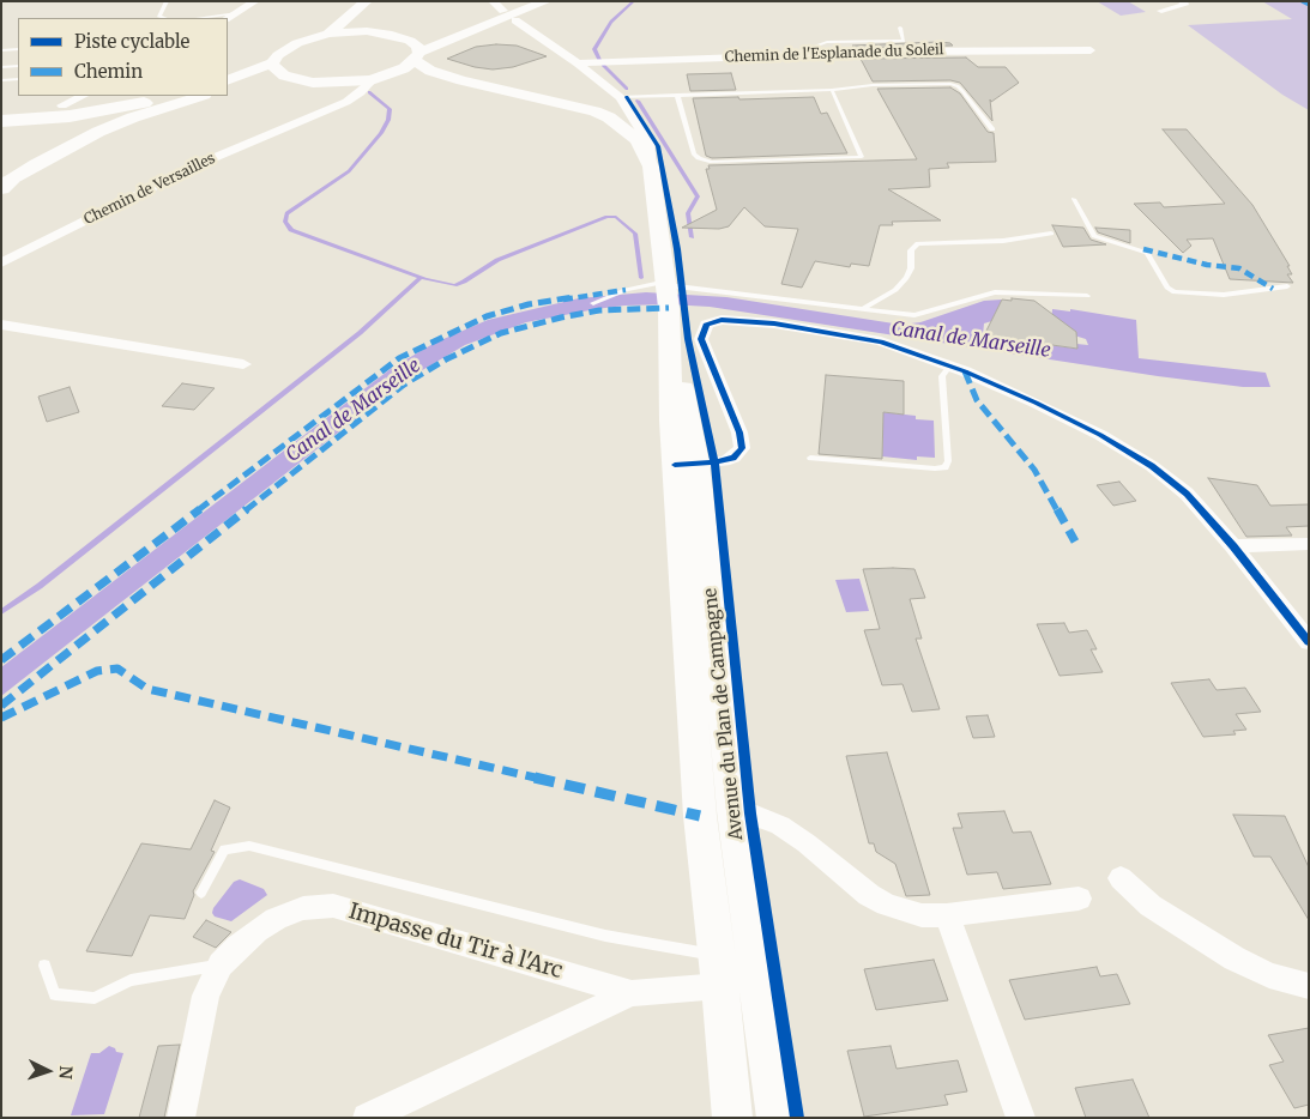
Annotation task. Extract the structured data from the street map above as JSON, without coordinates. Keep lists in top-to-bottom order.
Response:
{
  "streets": {
    "main road": ["Avenue du Plan de Campagne"],
    "street": ["Chemin de l'Esplanade du Soleil", "Chemin de Versailles", "Impasse du Tir à l'Arc"]
  },
  "crossings": [
    ["Avenue du Plan de Campagne", "Impasse du Tir à l'Arc"]
  ],
  "water": ["Canal de Marseille"],
  "legend": ["Piste cyclable", "Chemin"],
  "north": "right"
}
